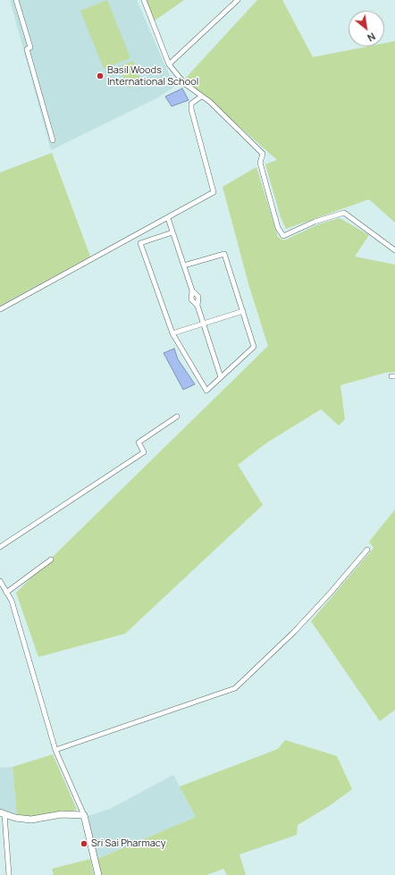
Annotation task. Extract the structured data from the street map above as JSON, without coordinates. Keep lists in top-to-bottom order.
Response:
{
  "places": ["Basil Woods International School", "Sri Sai Pharmacy"],
  "north": "bottom right"
}
